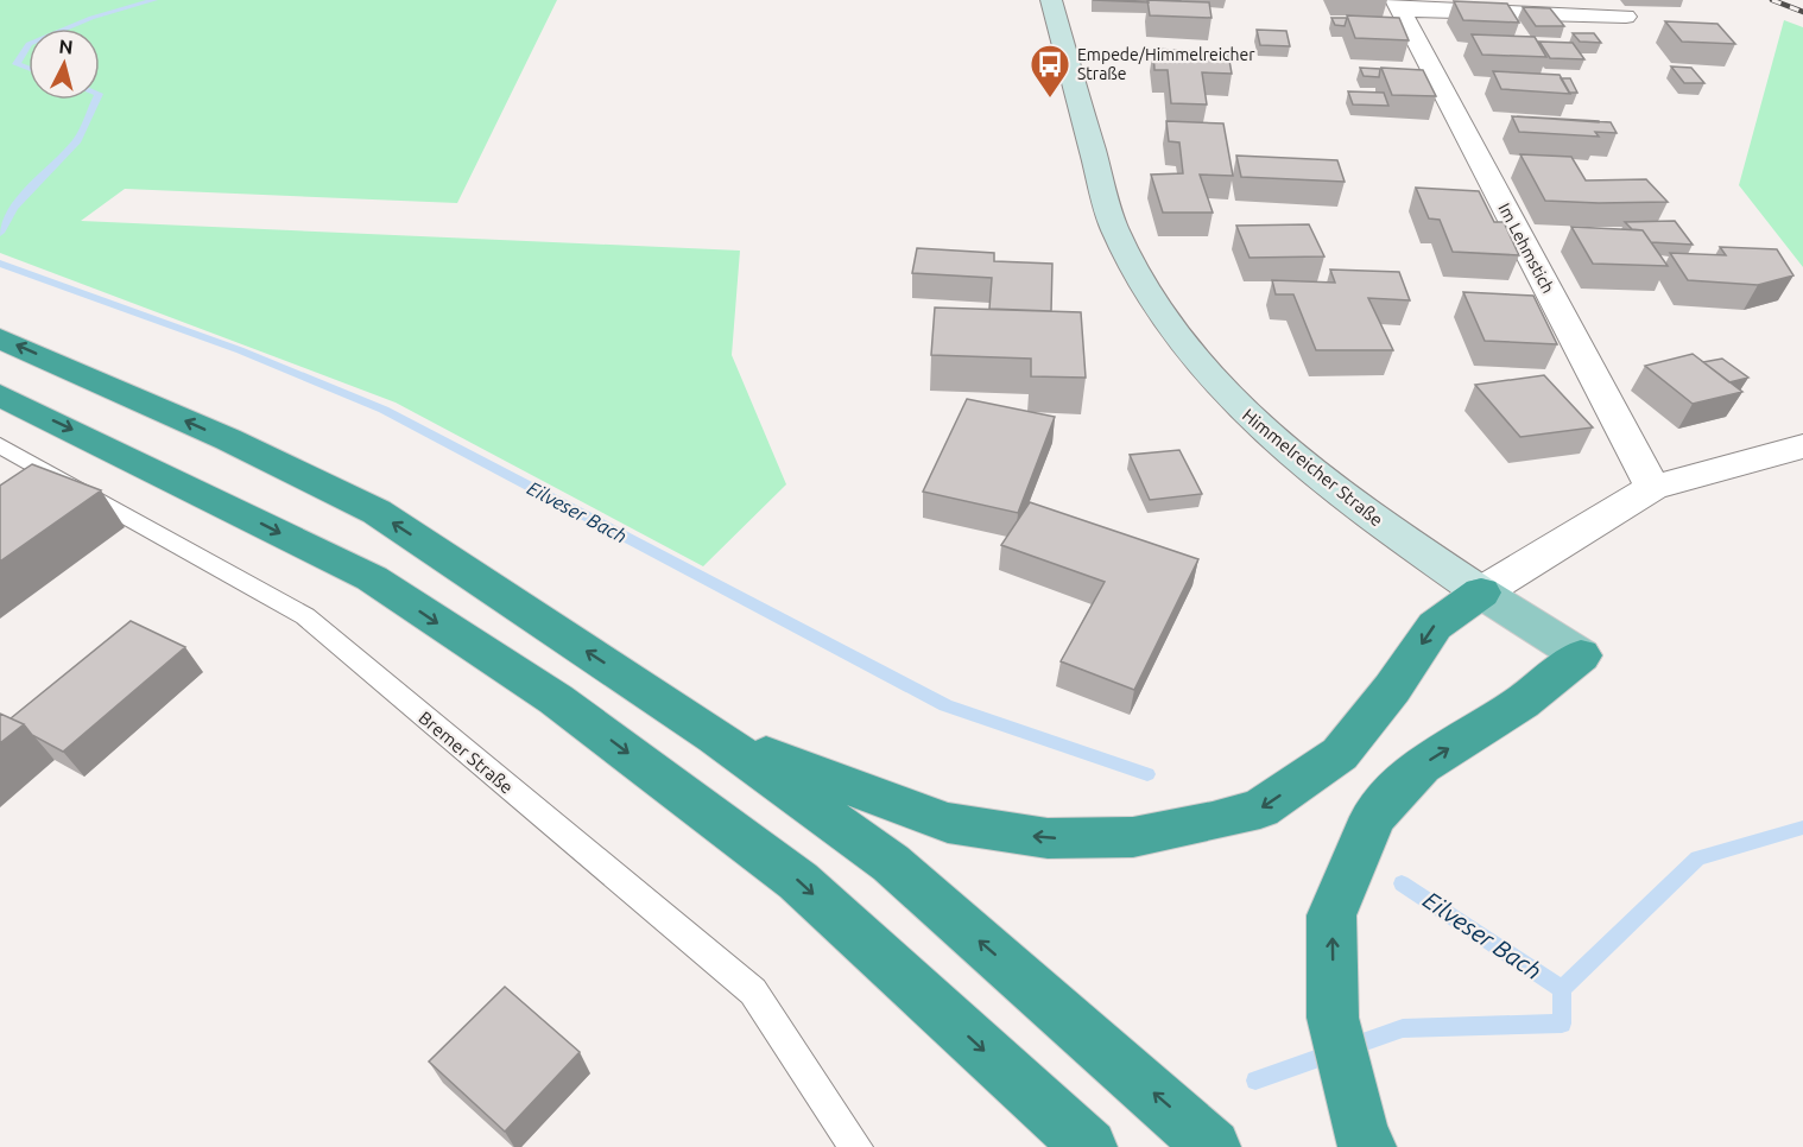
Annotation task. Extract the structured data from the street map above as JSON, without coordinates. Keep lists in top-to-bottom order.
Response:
{
  "streets": {
    "main road": ["Himmelreicher Straße"],
    "street": ["Im Lehmstich"],
    "lane": ["Bremer Straße"]
  },
  "water": ["Eilveser Bach"],
  "places": {
    "bus stop": ["Empede/Himmelreicher Straße"]
  },
  "north": "top"
}
